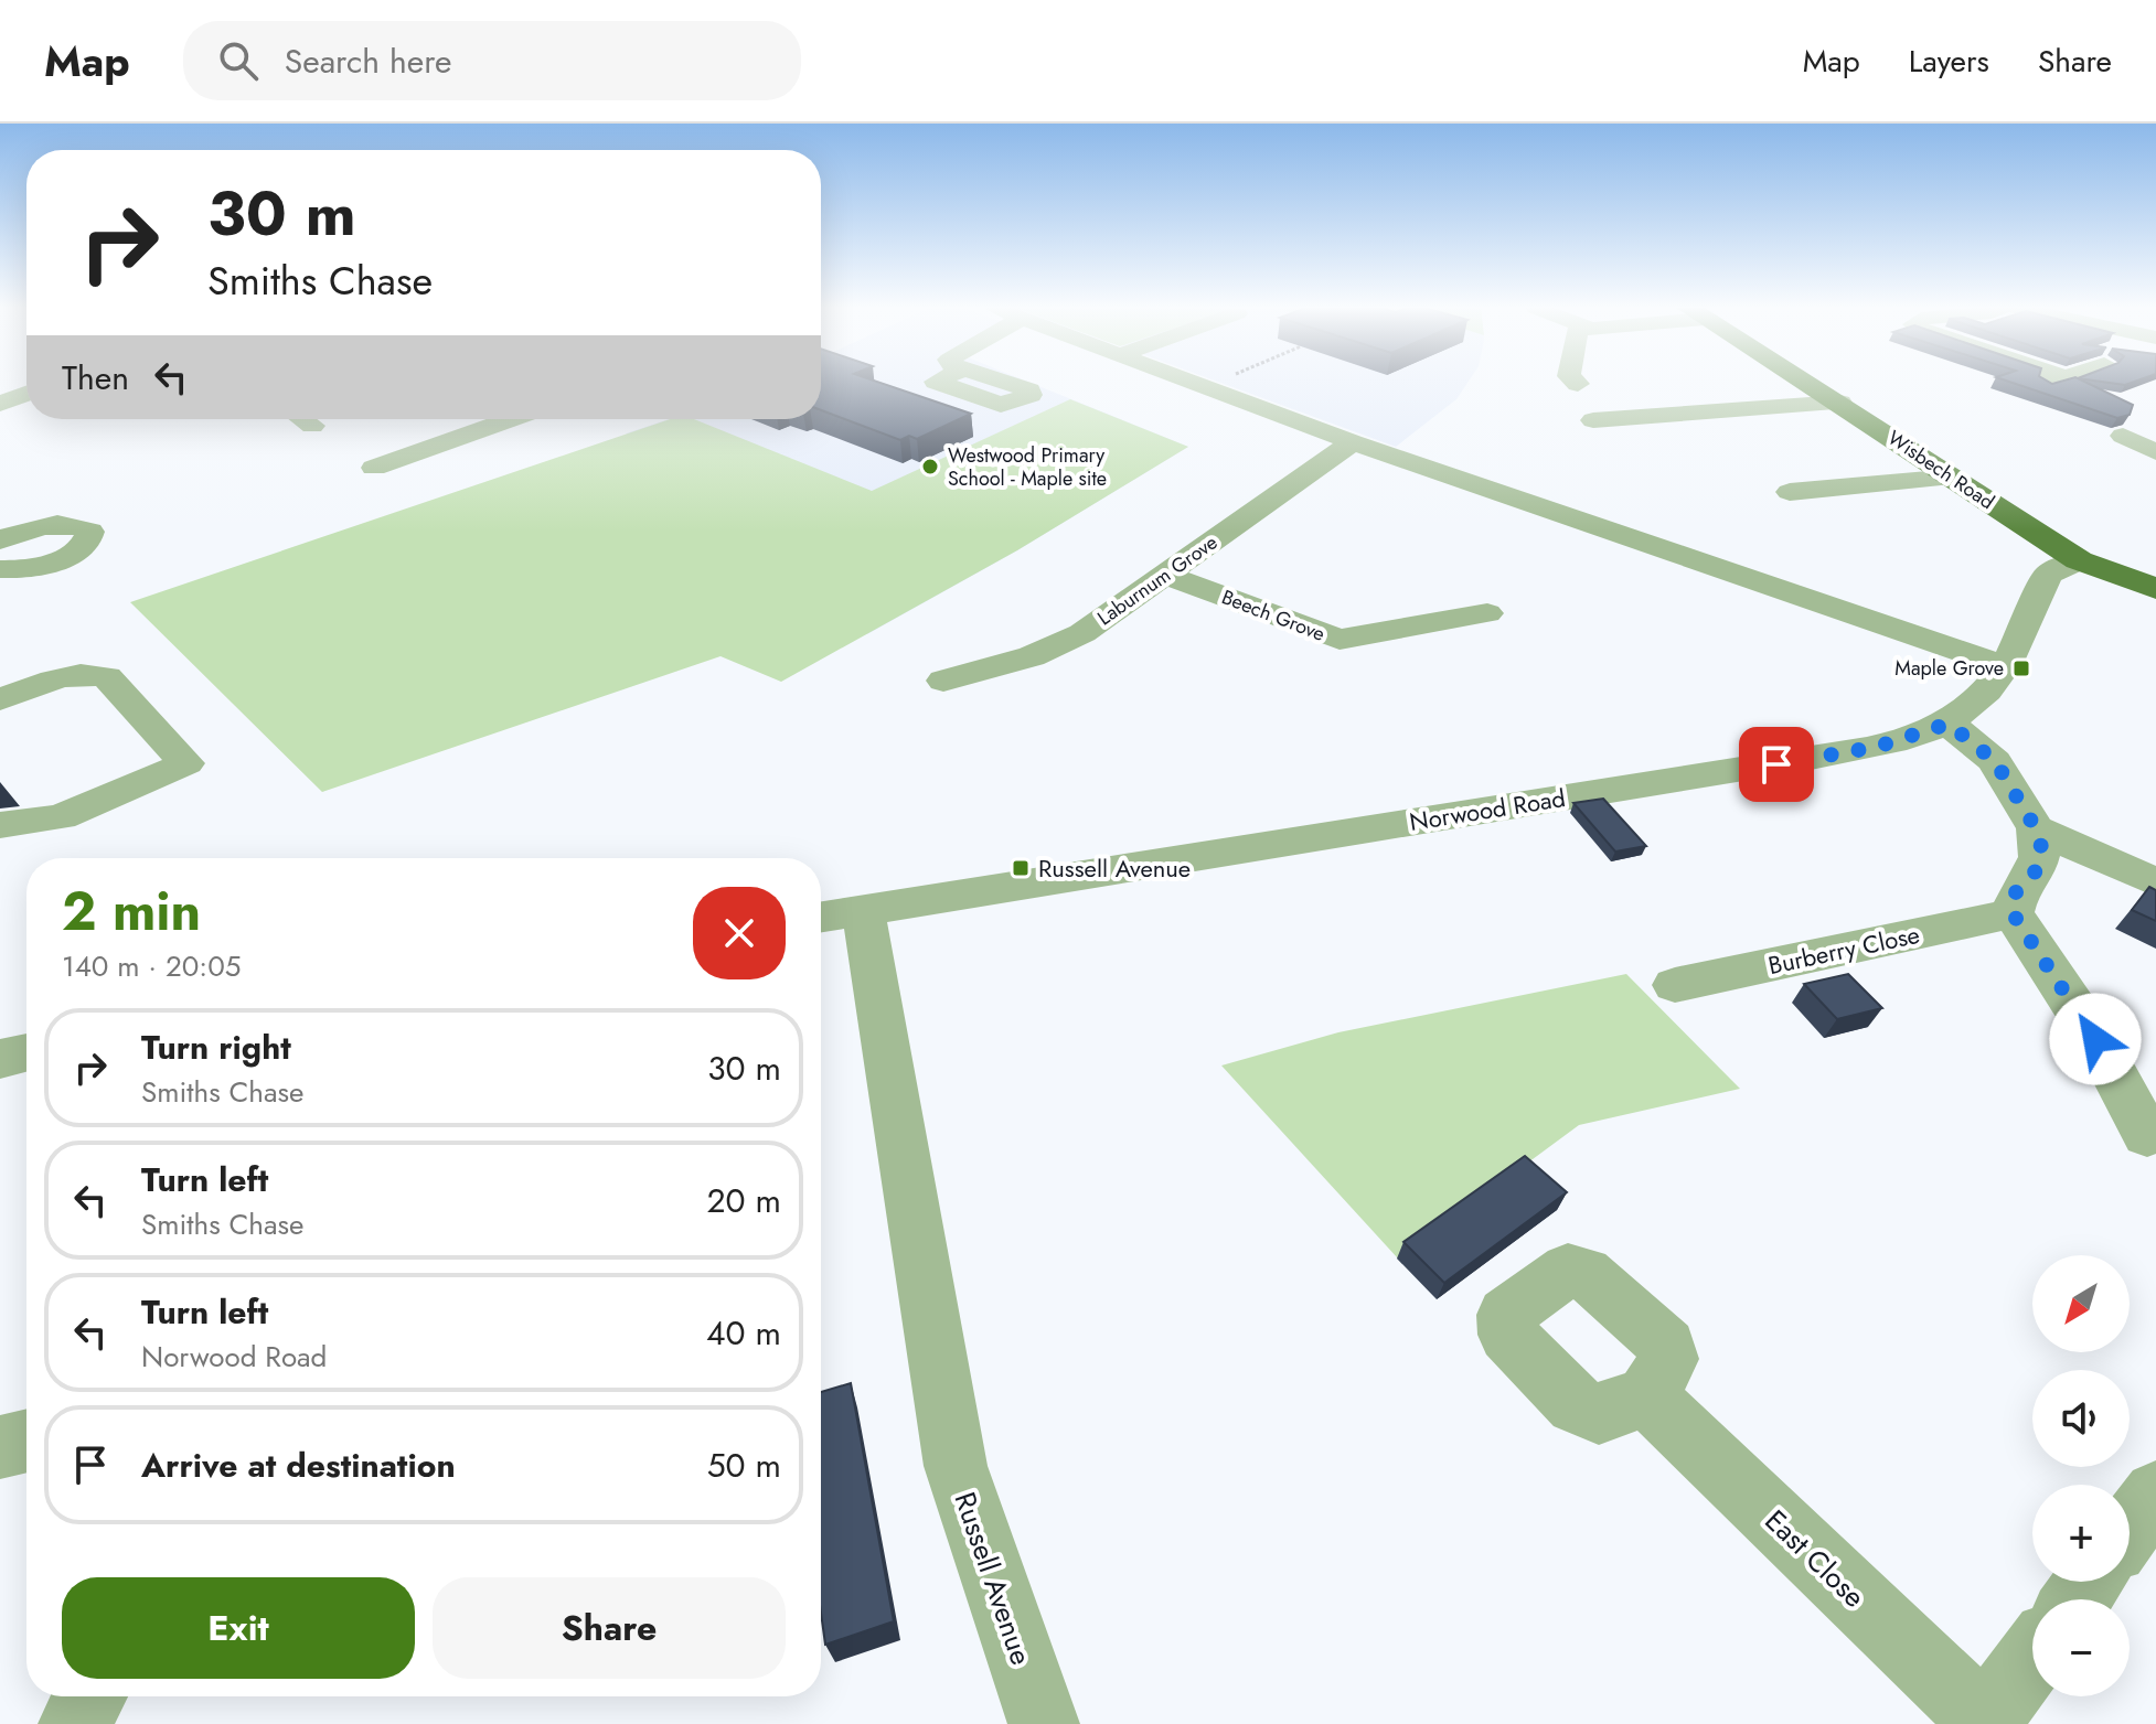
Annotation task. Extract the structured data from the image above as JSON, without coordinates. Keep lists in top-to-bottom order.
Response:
{
  "streets": {
    "main road": ["Wisbech Road"],
    "street": [
      "Laburnum Grove",
      "Beech Grove",
      "Norwood Road",
      "Burberry Close",
      "East Close",
      "Russell Avenue"
    ]
  },
  "crossings": [
    ["Wisbech Road", "Norwood Road"],
    ["Laburnum Grove", "Beech Grove"],
    ["Norwood Road", "Russell Avenue"]
  ],
  "places": {
    "other": ["Westwood Primary School - Maple site"],
    "transit": ["Maple Grove", "Russell Avenue"]
  },
  "north": "bottom left",
  "page": {
    "header": "Map",
    "search": "Search here",
    "nav": ["Map", "Layers", "Share"],
    "turn": ["30 m", "Smiths Chase"],
    "then": "Then",
    "heading": ["2 min", "140 m · 20:05"],
    "list": [
      {
        "name": "Turn right",
        "note": "Smiths Chase",
        "value": "30 m"
      },
      {
        "name": "Turn left",
        "note": "Smiths Chase",
        "value": "20 m"
      },
      {
        "name": "Turn left",
        "note": "Norwood Road",
        "value": "40 m"
      },
      {
        "name": "Arrive at destination",
        "value": "50 m"
      }
    ],
    "map_buttons": ["+", "−"],
    "buttons": ["Exit", "Share"]
  }
}
